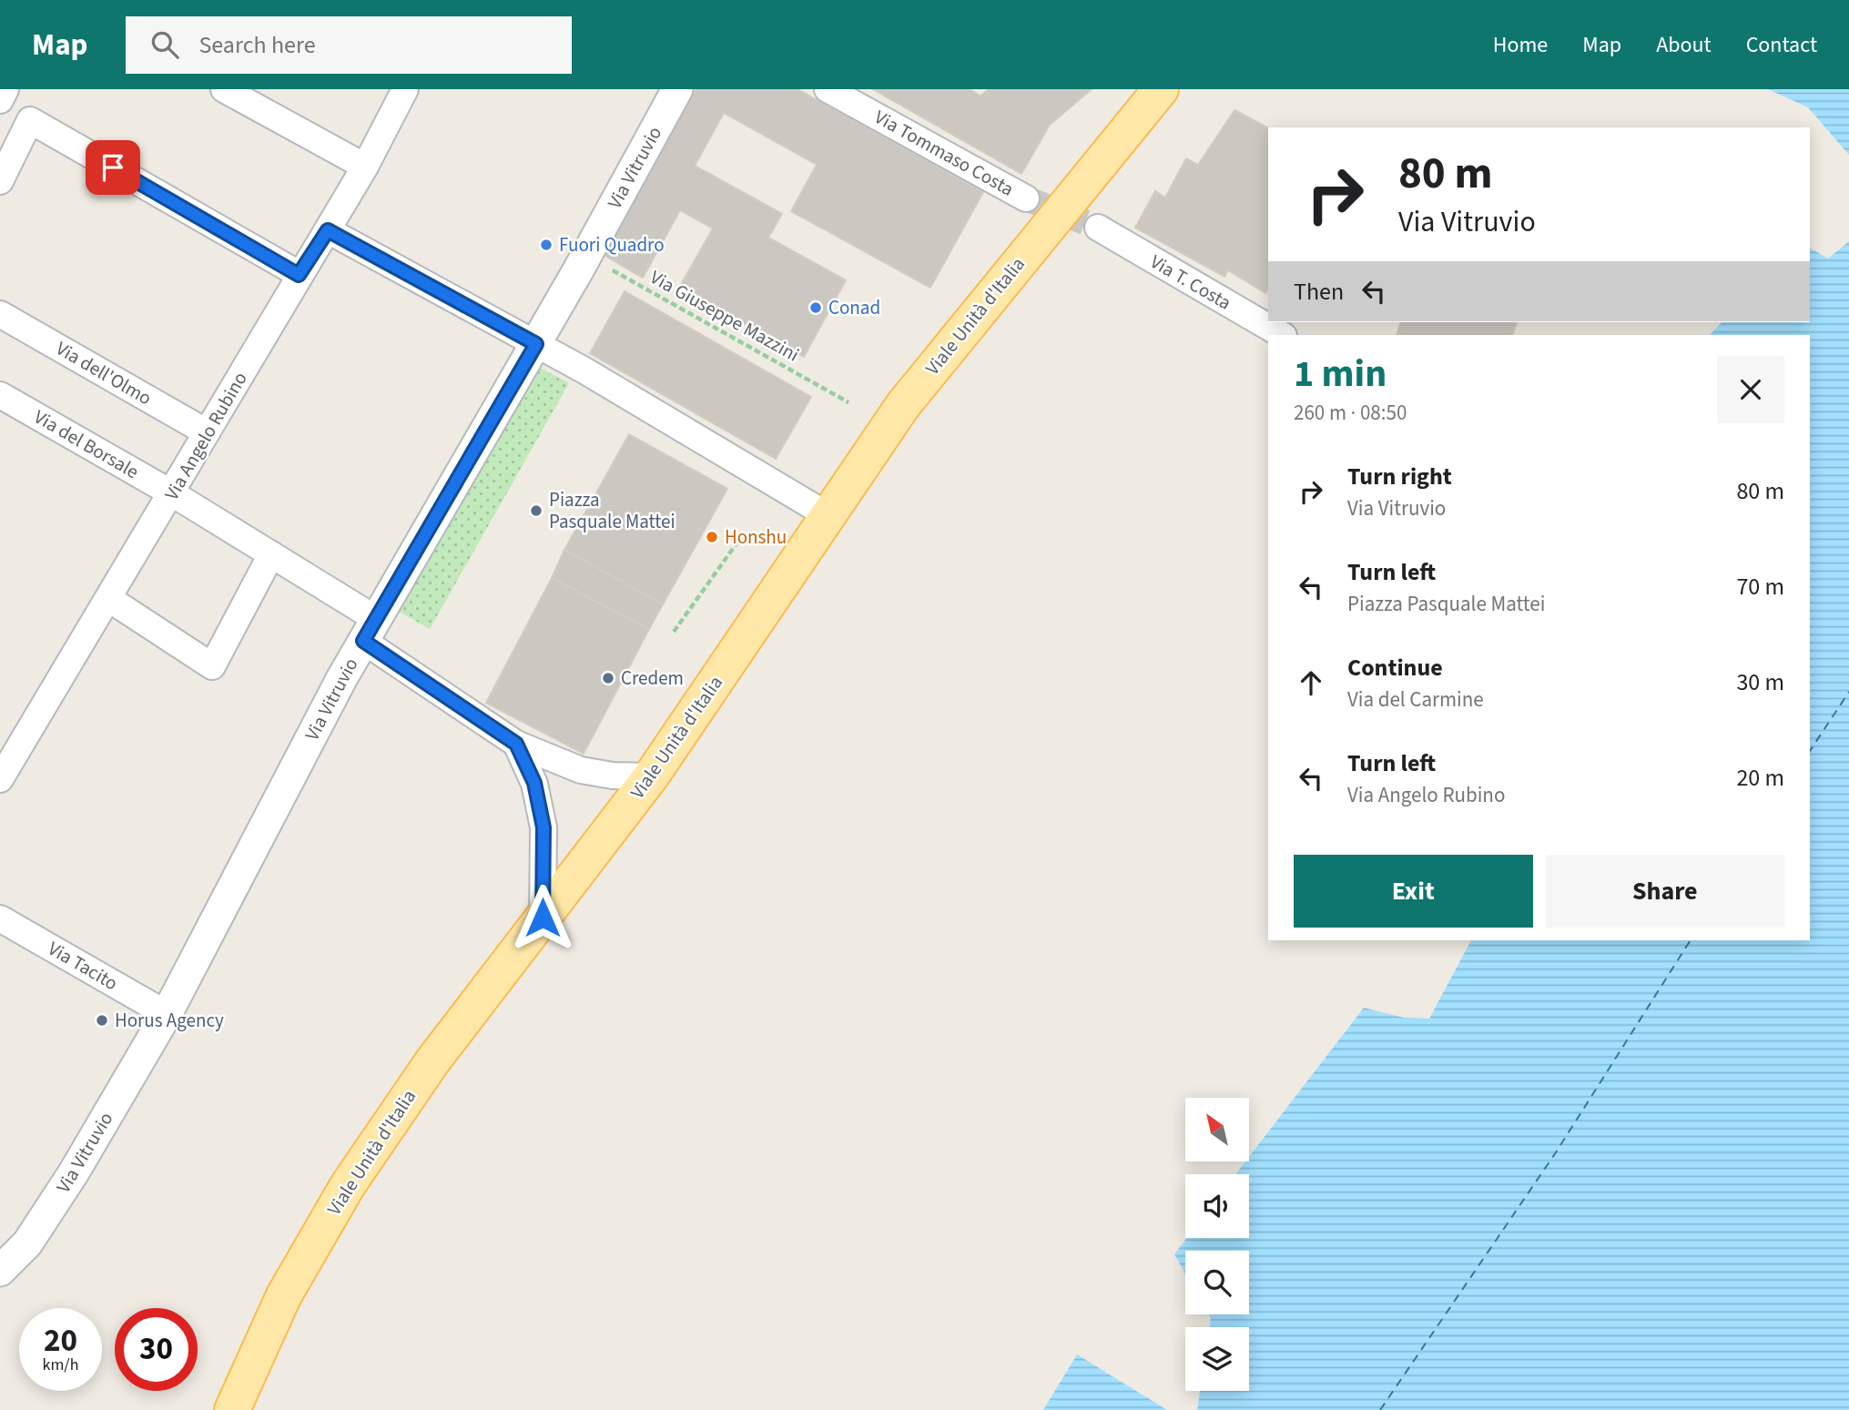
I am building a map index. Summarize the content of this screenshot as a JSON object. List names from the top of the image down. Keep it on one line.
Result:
{"streets":{"main road":["Viale Unità d'Italia"],"street":["Via Tommaso Costa","Via Vitruvio","Via T. Costa","Via dell'Olmo","Via Angelo Rubino","Via del Borsale","Via Tacito"],"path":["Via Giuseppe Mazzini"]},"crossings":[["Via Vitruvio","Via Giuseppe Mazzini"],["Via Vitruvio","Via Tacito"],["Via dell'Olmo","Via Angelo Rubino"],["Via Angelo Rubino","Via del Borsale"]],"places":["Fuori Quadro","Conad","Piazza Pasquale Mattei","Honshu","Credem","Horus Agency"],"north":"top left","page":{"header":"Map","search":"Search here","nav":["Home","Map","About","Contact"],"turn":["80 m","Via Vitruvio"],"then":"Then","heading":["1 min","260 m · 08:50"],"list":[{"name":"Turn right","note":"Via Vitruvio","value":"80 m"},{"name":"Turn left","note":"Piazza Pasquale Mattei","value":"70 m"},{"name":"Continue","note":"Via del Carmine","value":"30 m"},{"name":"Turn left","note":"Via Angelo Rubino","value":"20 m"}],"buttons":["Exit","Share"],"speed":"20 km/h","limit":"30"}}
